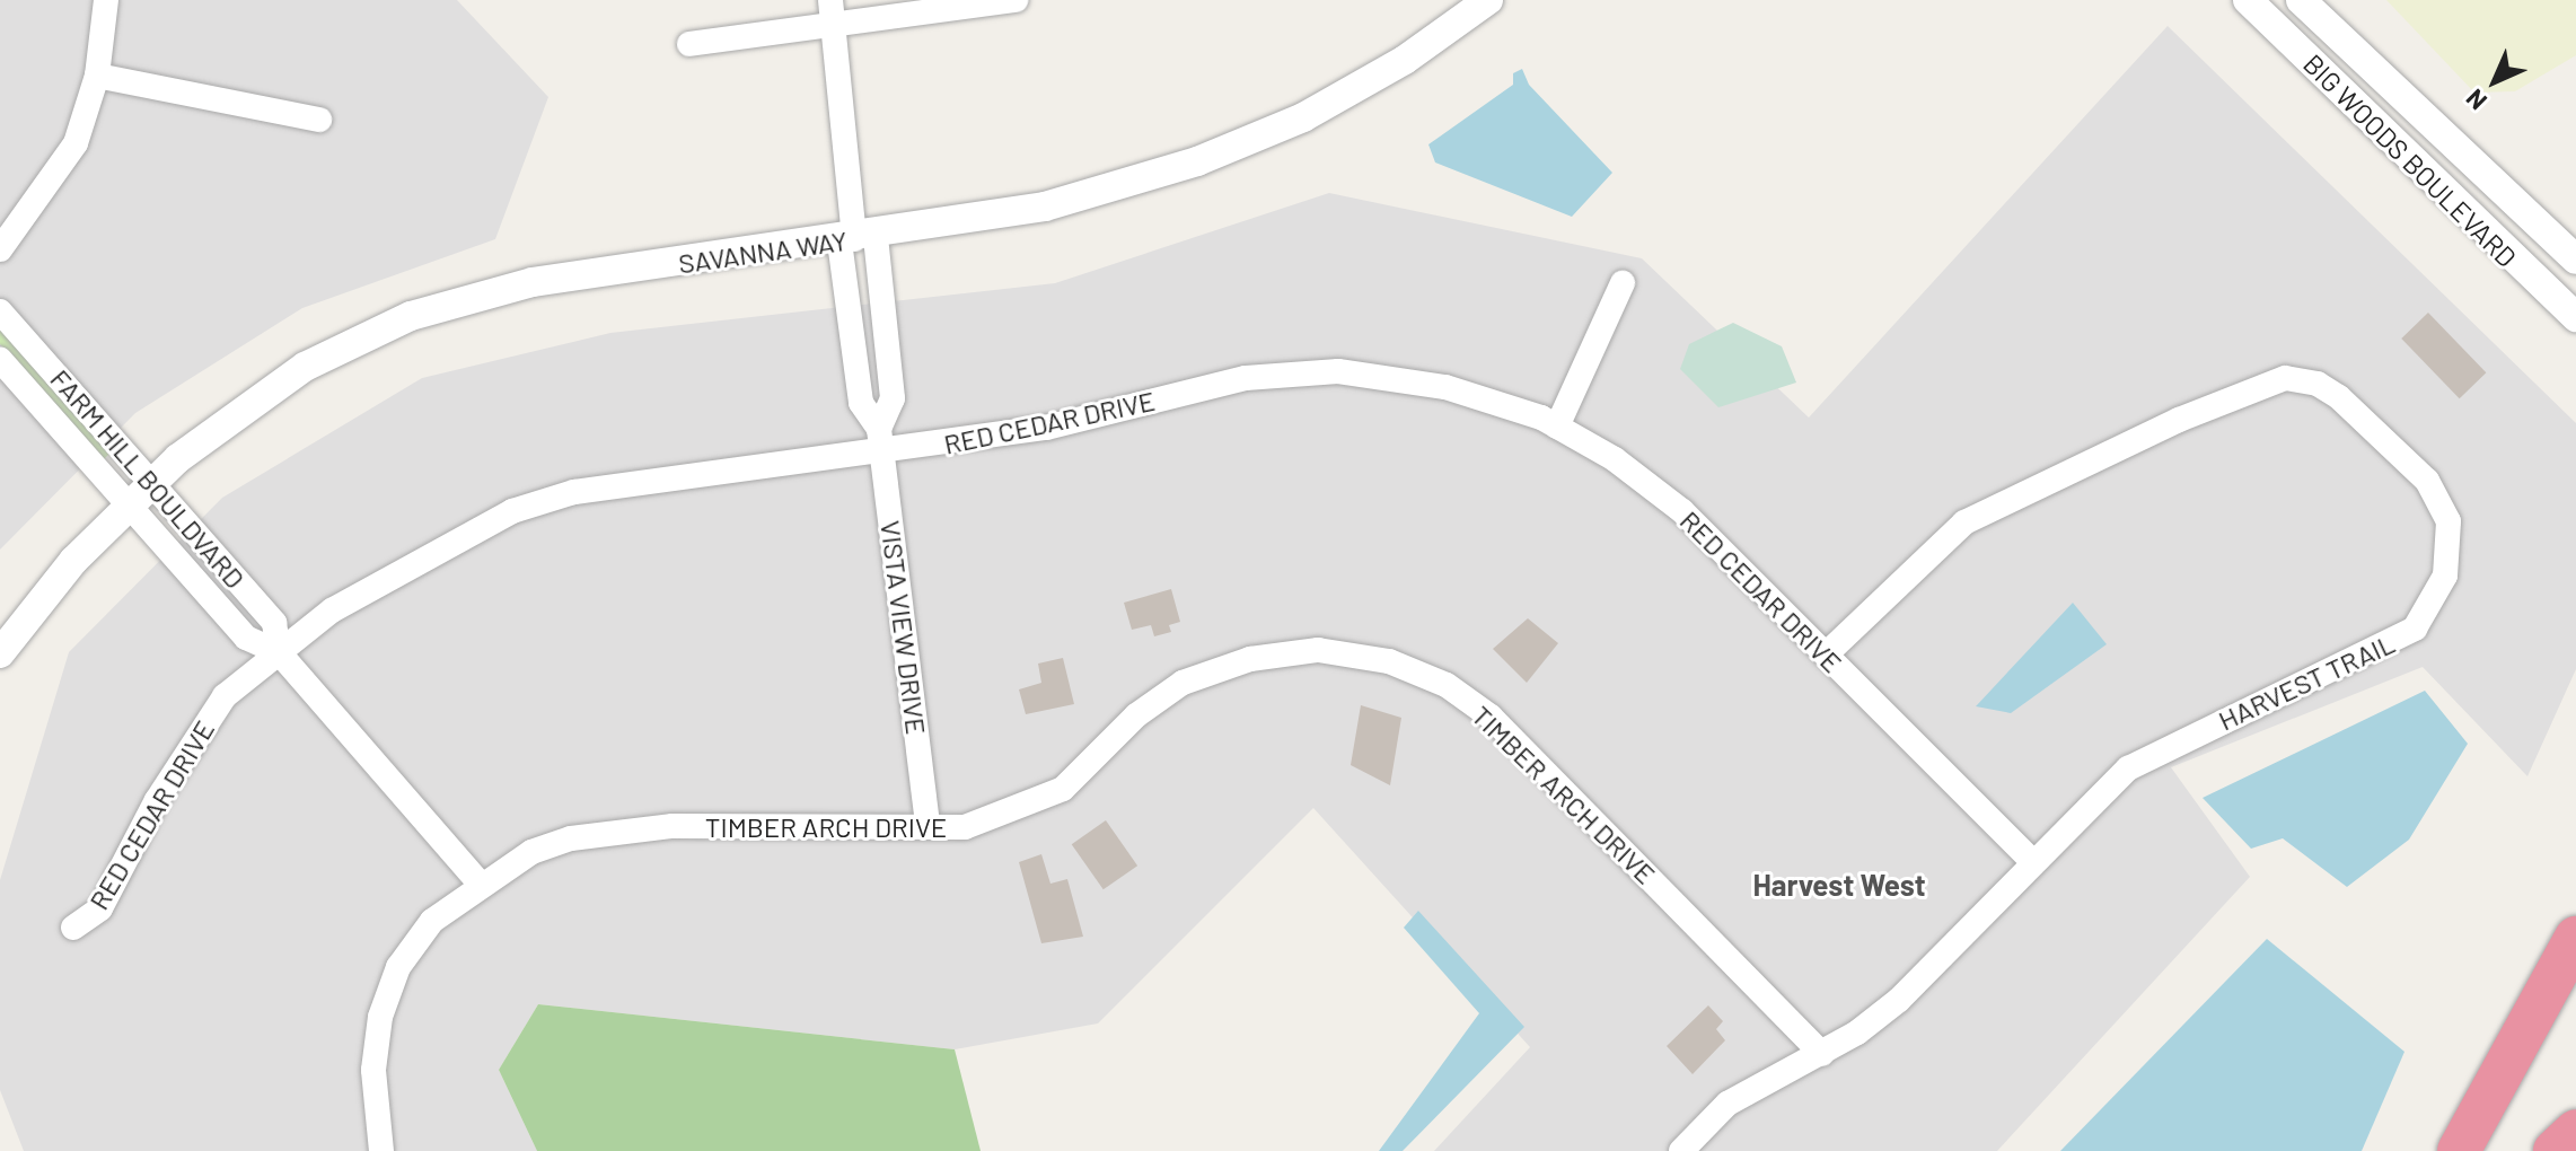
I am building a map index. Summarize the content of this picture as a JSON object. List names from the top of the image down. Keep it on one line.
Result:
{"streets":{"street":["BIG WOODS BOULEVARD","SAVANNA WAY","RED CEDAR DRIVE","FARM HILL BOULDVARD","VISTA VIEW DRIVE","HARVEST TRAIL","TIMBER ARCH DRIVE"]},"crossings":[["SAVANNA WAY","FARM HILL BOULDVARD"],["SAVANNA WAY","VISTA VIEW DRIVE"],["RED CEDAR DRIVE","FARM HILL BOULDVARD"],["RED CEDAR DRIVE","VISTA VIEW DRIVE"],["RED CEDAR DRIVE","HARVEST TRAIL"],["FARM HILL BOULDVARD","TIMBER ARCH DRIVE"],["VISTA VIEW DRIVE","TIMBER ARCH DRIVE"],["HARVEST TRAIL","TIMBER ARCH DRIVE"]],"districts":["Harvest West"],"north":"bottom left"}
